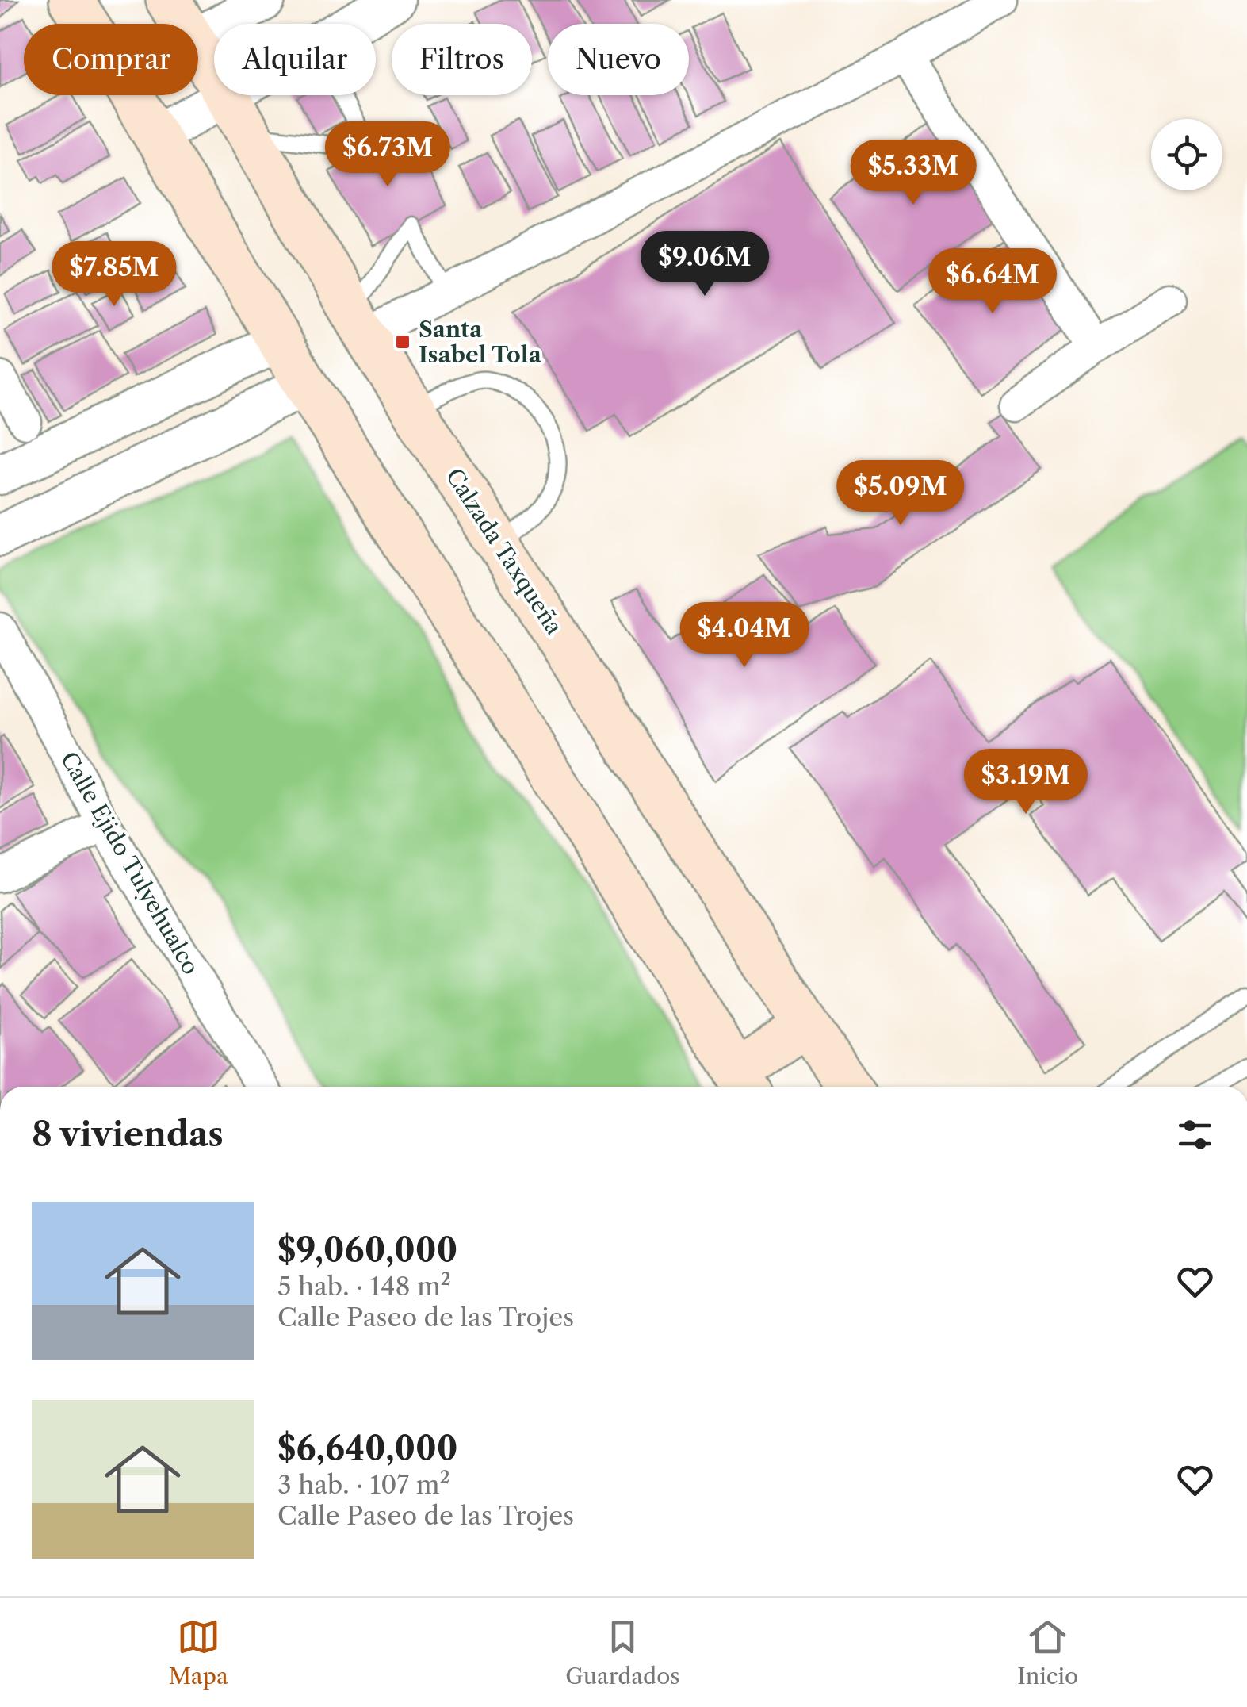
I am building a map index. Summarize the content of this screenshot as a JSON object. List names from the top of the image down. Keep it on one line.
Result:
{"streets":{"main road":["Calzada Taxqueña"],"street":["Calle Ejido Tulyehualco"]},"places":{"transit":["Santa Isabel Tola"]},"page":{"chip":["Comprar","Alquilar","Filtros","Nuevo"],"price":["$6.73M","$5.33M","$9.06M","$7.85M","$6.64M","$5.09M","$4.04M","$3.19M"],"heading":"8 viviendas","list":[{"name":"$9,060,000","note":"5 hab. · 148 m² · Calle Paseo de las Trojes"},{"name":"$6,640,000","note":"3 hab. · 107 m² · Calle Paseo de las Trojes"}],"tabs":["Mapa","Guardados","Inicio"]}}
